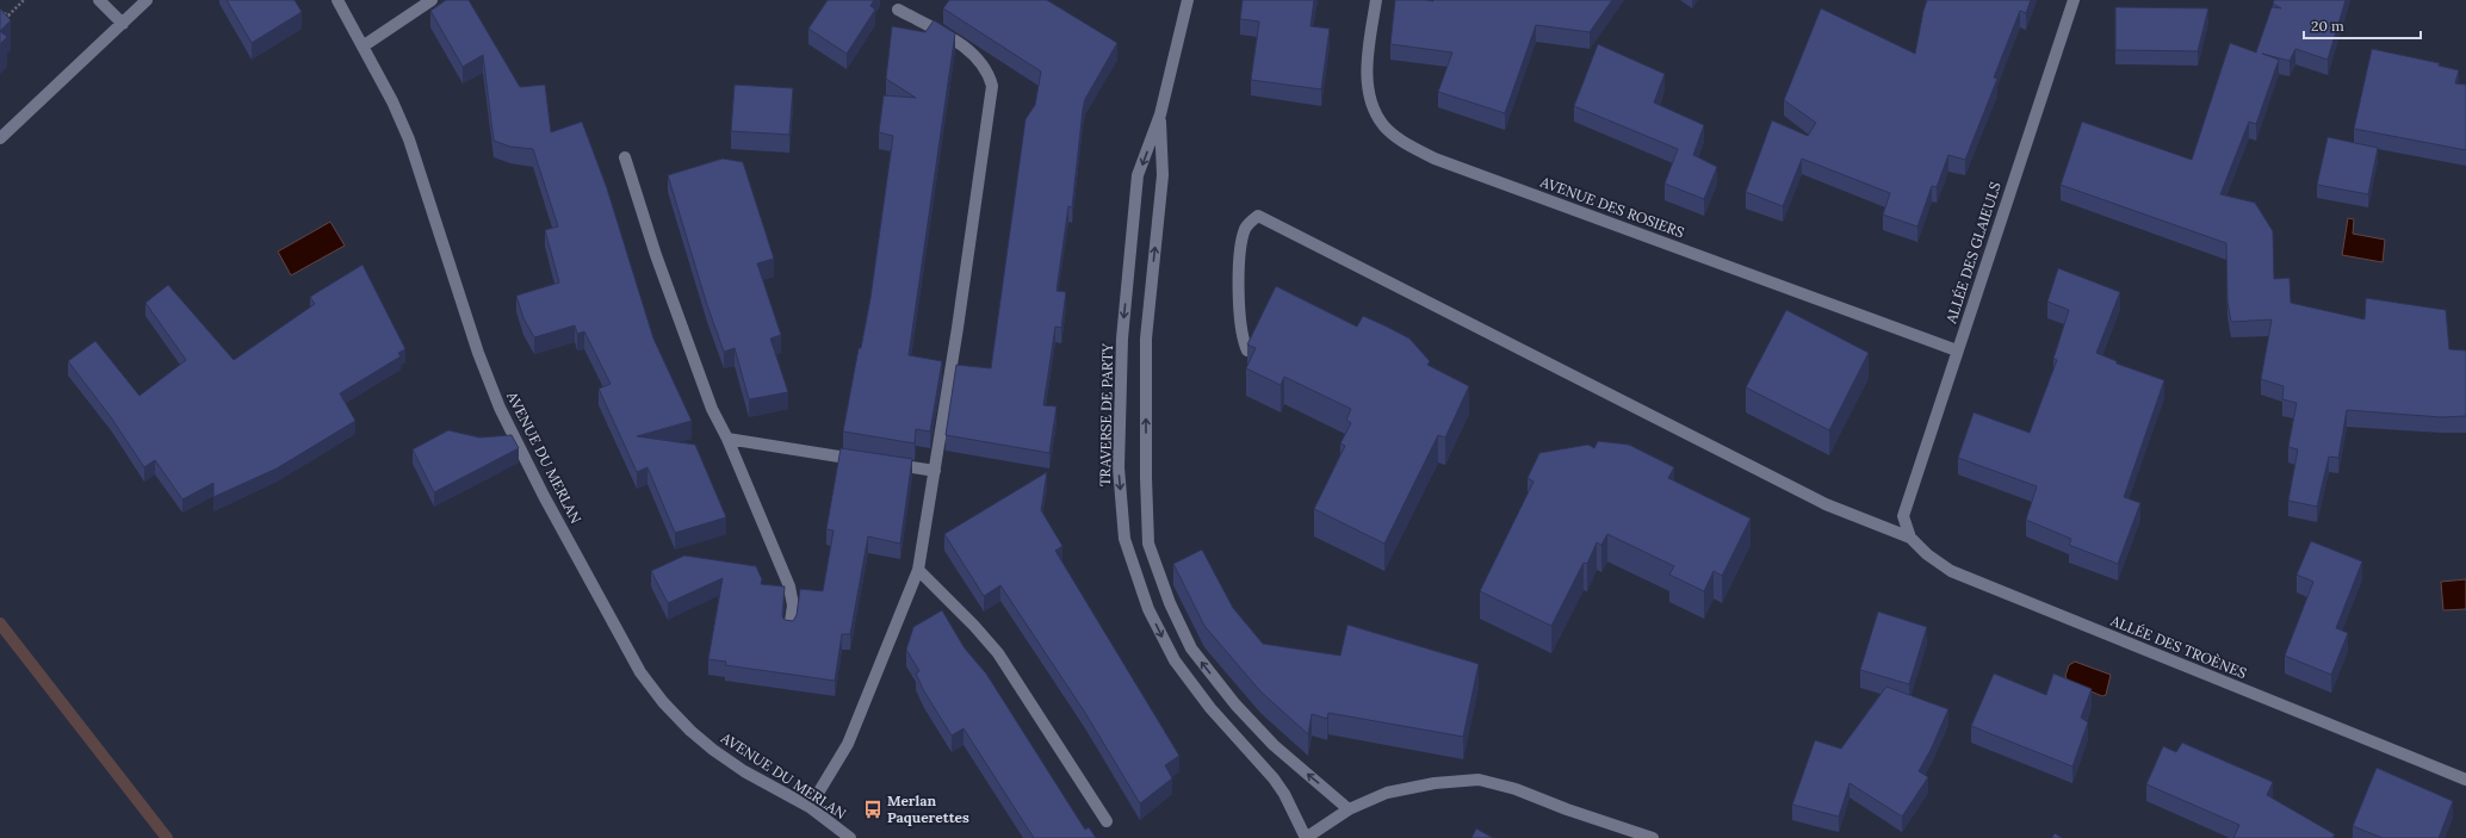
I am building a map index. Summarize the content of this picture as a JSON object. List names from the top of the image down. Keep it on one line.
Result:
{"streets":{"street":["AVENUE DES ROSIERS","ALLÉE DES GLAIEULS","TRAVERSE DE PARTY","AVENUE DU MERLAN","ALLÉE DES TROÈNES"]},"crossings":[["AVENUE DES ROSIERS","ALLÉE DES GLAIEULS"],["ALLÉE DES GLAIEULS","ALLÉE DES TROÈNES"]],"places":{"bus stop":["Merlan Paquerettes"]},"scale_bar":"20 m"}
